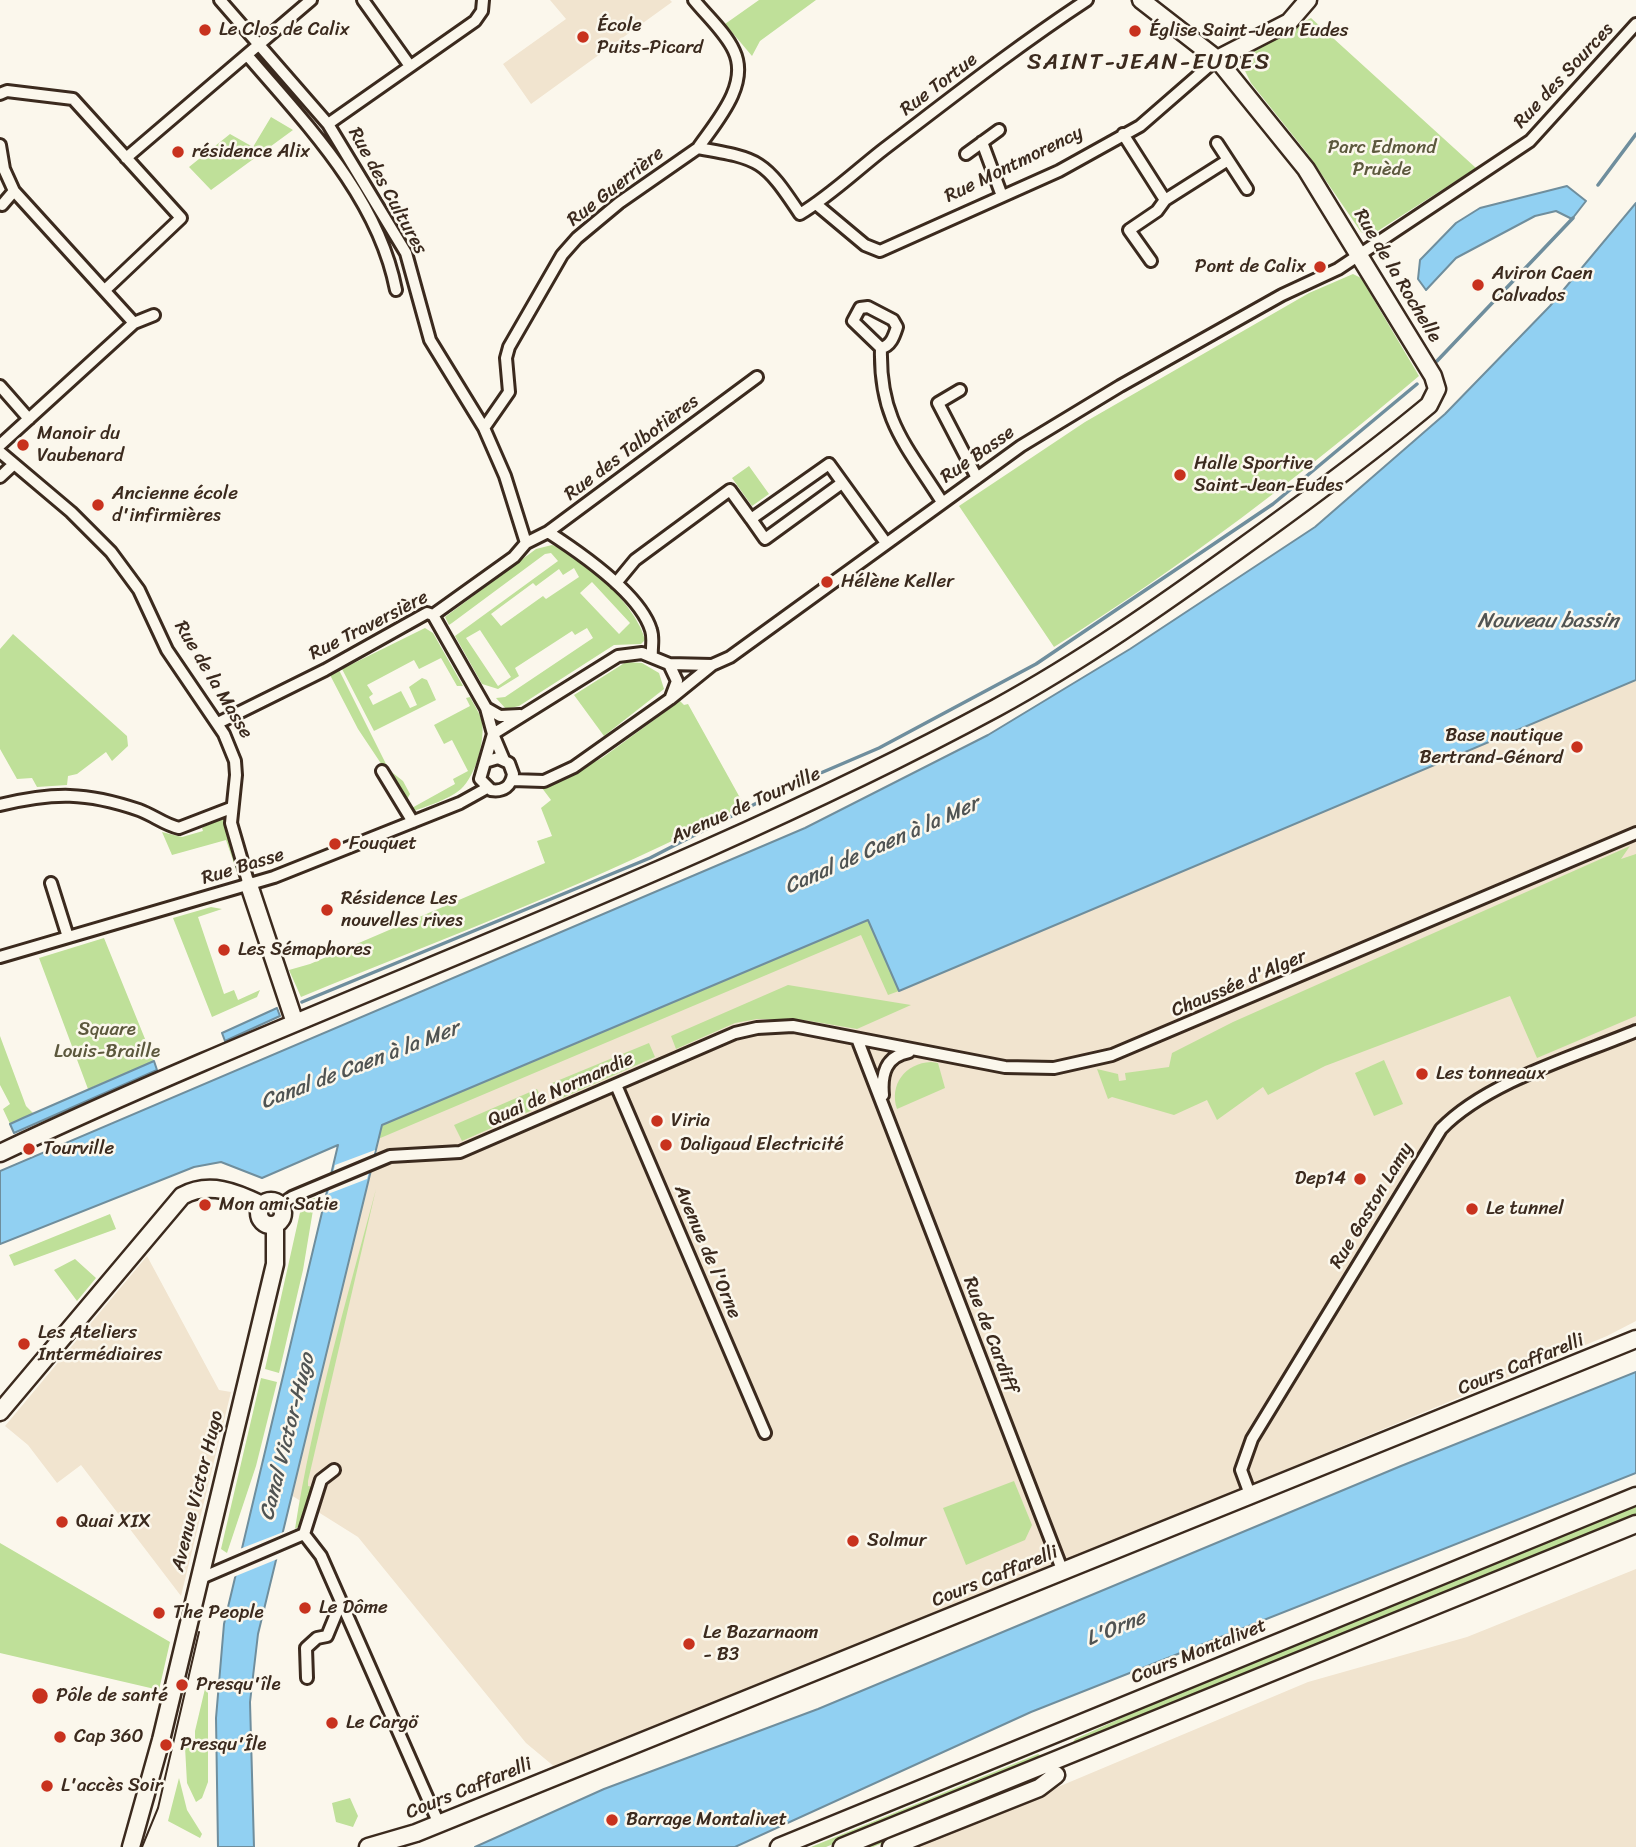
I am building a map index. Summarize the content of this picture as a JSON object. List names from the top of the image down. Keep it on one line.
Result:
{"streets":{"street":["Rue des Sources","Rue Tortue","Rue Montmorency","Rue Guerrière","Rue des Cultures","Rue de la Rochelle","Rue des Talbotières","Rue Basse","Rue Traversière","Rue de la Masse","Avenue de Tourville","Chaussée d'Alger","Quai de Normandie","Rue Gaston Lamy","Avenue de l'Orne","Rue de Cardiff","Cours Caffarelli","Avenue Victor Hugo","Cours Montalivet"]},"crossings":[["Rue des Sources","Rue Basse"],["Rue Tortue","Rue Montmorency"],["Rue Montmorency","Rue de la Rochelle"],["Rue Guerrière","Rue des Cultures"],["Rue des Cultures","Rue des Talbotières"],["Rue des Cultures","Rue Traversière"],["Rue de la Rochelle","Rue Basse"],["Rue de la Rochelle","Avenue de Tourville"],["Rue des Talbotières","Rue Traversière"],["Rue Basse","Rue de la Masse"],["Rue Traversière","Rue de la Masse"],["Rue de la Masse","Avenue de Tourville"],["Chaussée d'Alger","Quai de Normandie"],["Chaussée d'Alger","Rue de Cardiff"],["Quai de Normandie","Avenue de l'Orne"],["Quai de Normandie","Rue de Cardiff"],["Quai de Normandie","Avenue Victor Hugo"],["Rue Gaston Lamy","Cours Caffarelli"],["Rue de Cardiff","Cours Caffarelli"]],"districts":["SAINT-JEAN-EUDES"],"water":["Nouveau bassin","Canal de Caen à la Mer","Canal Victor-Hugo","L'Orne"],"parks":["Parc Edmond Pruède","Square Louis-Braille"],"places":["Le Clos de Calix","Église Saint-Jean Eudes","École Puits-Picard","résidence Alix","Pont de Calix","Aviron Caen Calvados","Manoir du Vaubenard","Halle Sportive Saint-Jean-Eudes","Ancienne école d'infirmières","Hélène Keller","Base nautique Bertrand-Génard","Fouquet","Résidence Les nouvelles rives","Les Sémaphores","Les tonneaux","Viria","Daligaud Electricité","Tourville","Dep14","Mon ami Satie","Le tunnel","Les Ateliers Intermédiaires","Quai XIX","Solmur","Le Dôme","The People","Le Bazarnaom - B3","Presqu'île","Pôle de santé","Le Cargö","Cap 360","Presqu'Île","L'accès Soir","Barrage Montalivet"]}
